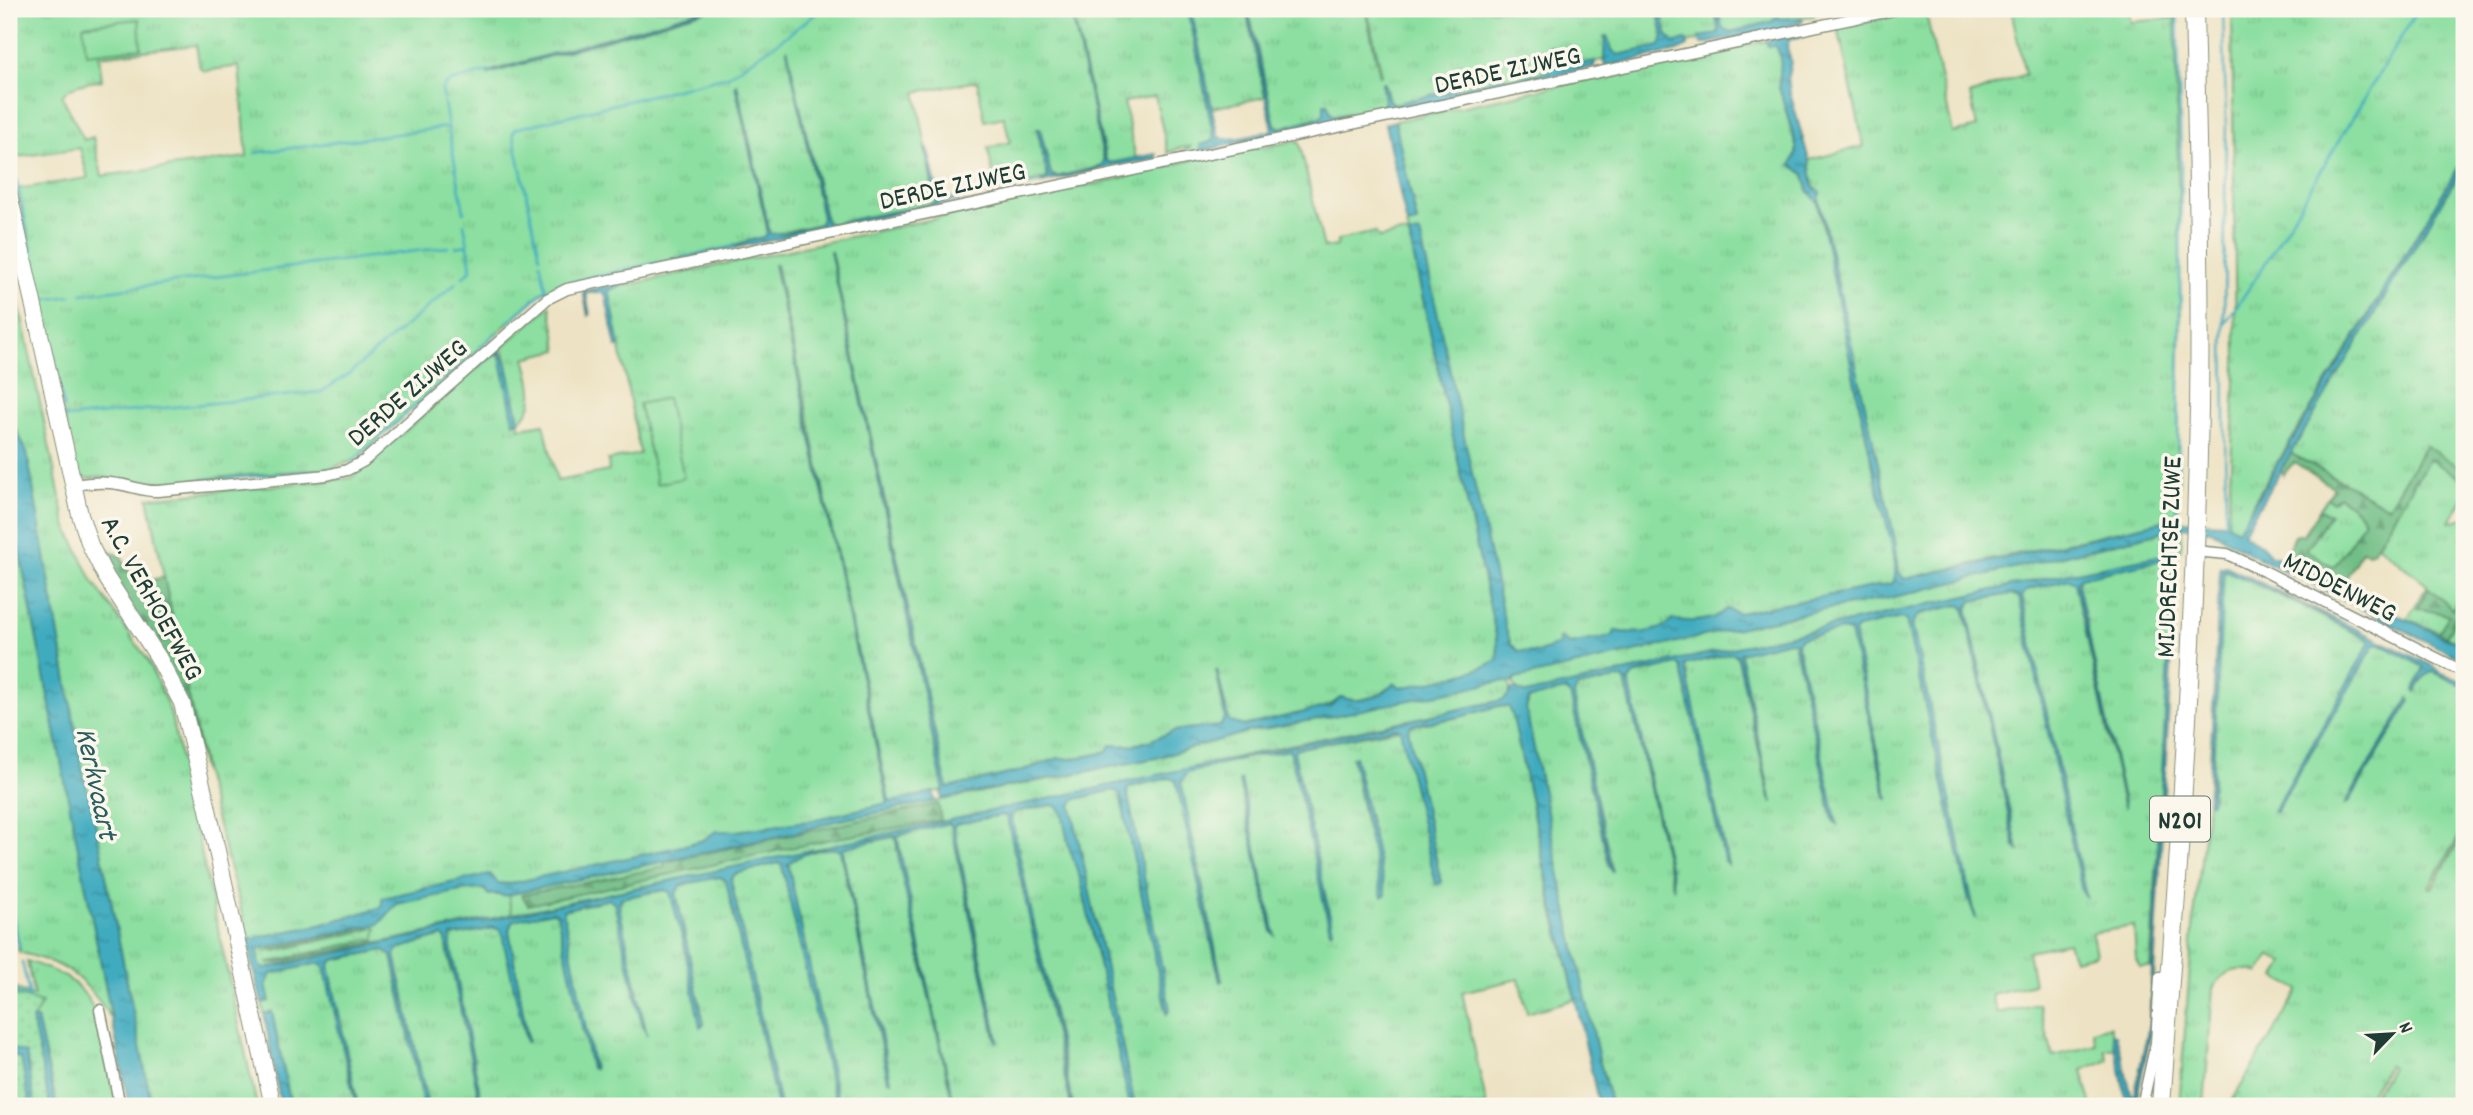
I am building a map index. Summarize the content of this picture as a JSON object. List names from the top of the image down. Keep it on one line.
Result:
{"streets":{"main road":["MIJDRECHTSE ZUWE","N201"],"street":["DERDE ZIJWEG","MIDDENWEG","A.C. VERHOEFWEG"]},"crossings":[["DERDE ZIJWEG","A.C. VERHOEFWEG"],["MIJDRECHTSE ZUWE","MIDDENWEG"]],"water":["Kerkvaart"],"north":"top right"}
